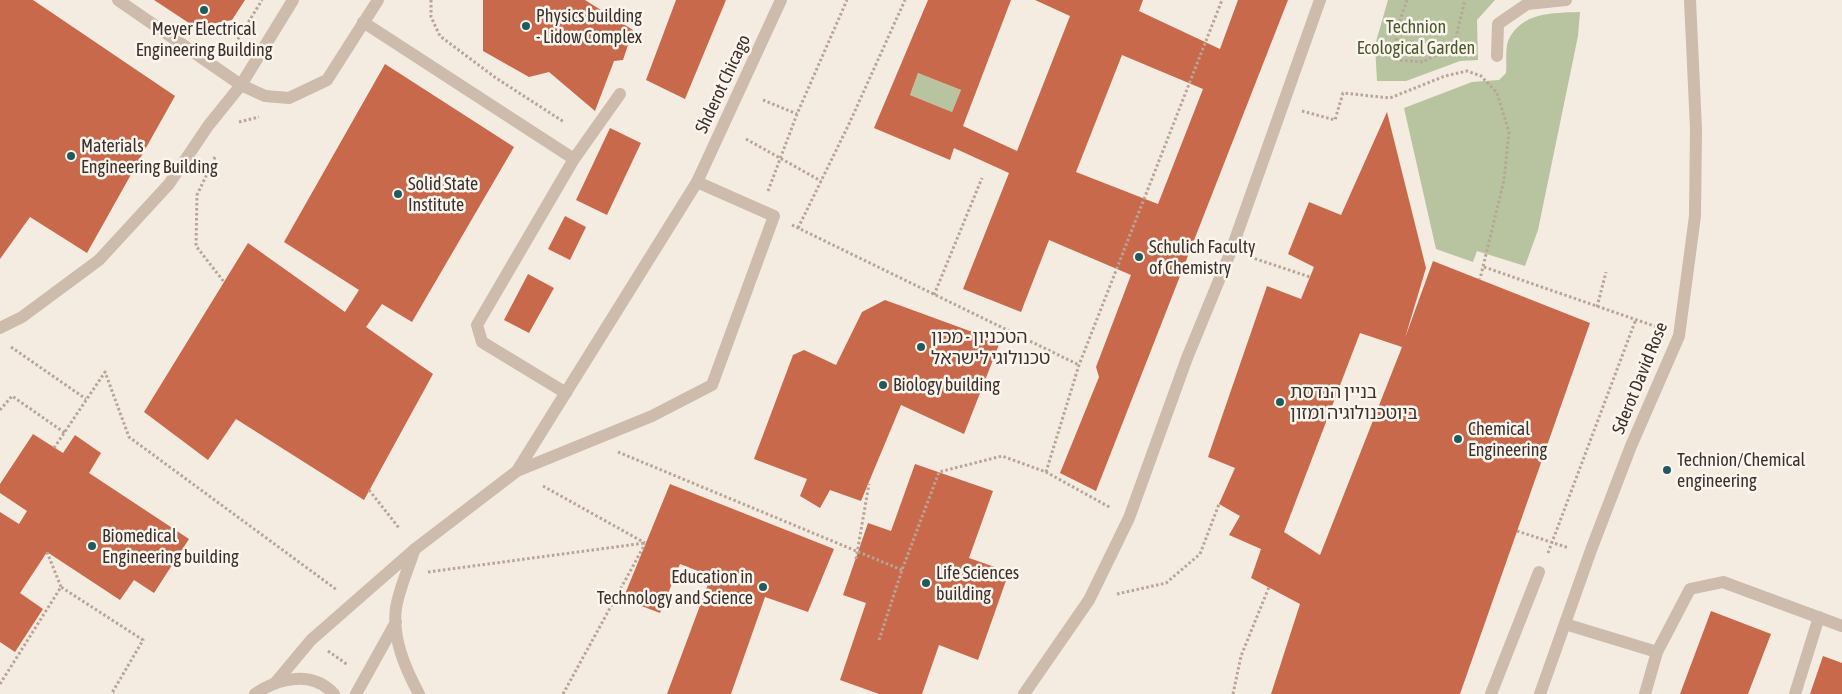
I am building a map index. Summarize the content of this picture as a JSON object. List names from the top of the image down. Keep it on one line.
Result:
{"streets":{"street":["Shderot Chicago","Sderot David Rose"]},"parks":["Technion Ecological Garden"],"places":["Meyer Electrical Engineering Building","Physics building - Lidow Complex","Materials Engineering Building","Solid State Institute","Schulich Faculty of Chemistry","הטכניון - מכון טכנולוגי לישראל","Biology building","בניין הנדסת ביוטכנולוגיה ומזון","Chemical Engineering","Technion/Chemical engineering","Biomedical Engineering building","Life Sciences building","Education in Technology and Science"]}
